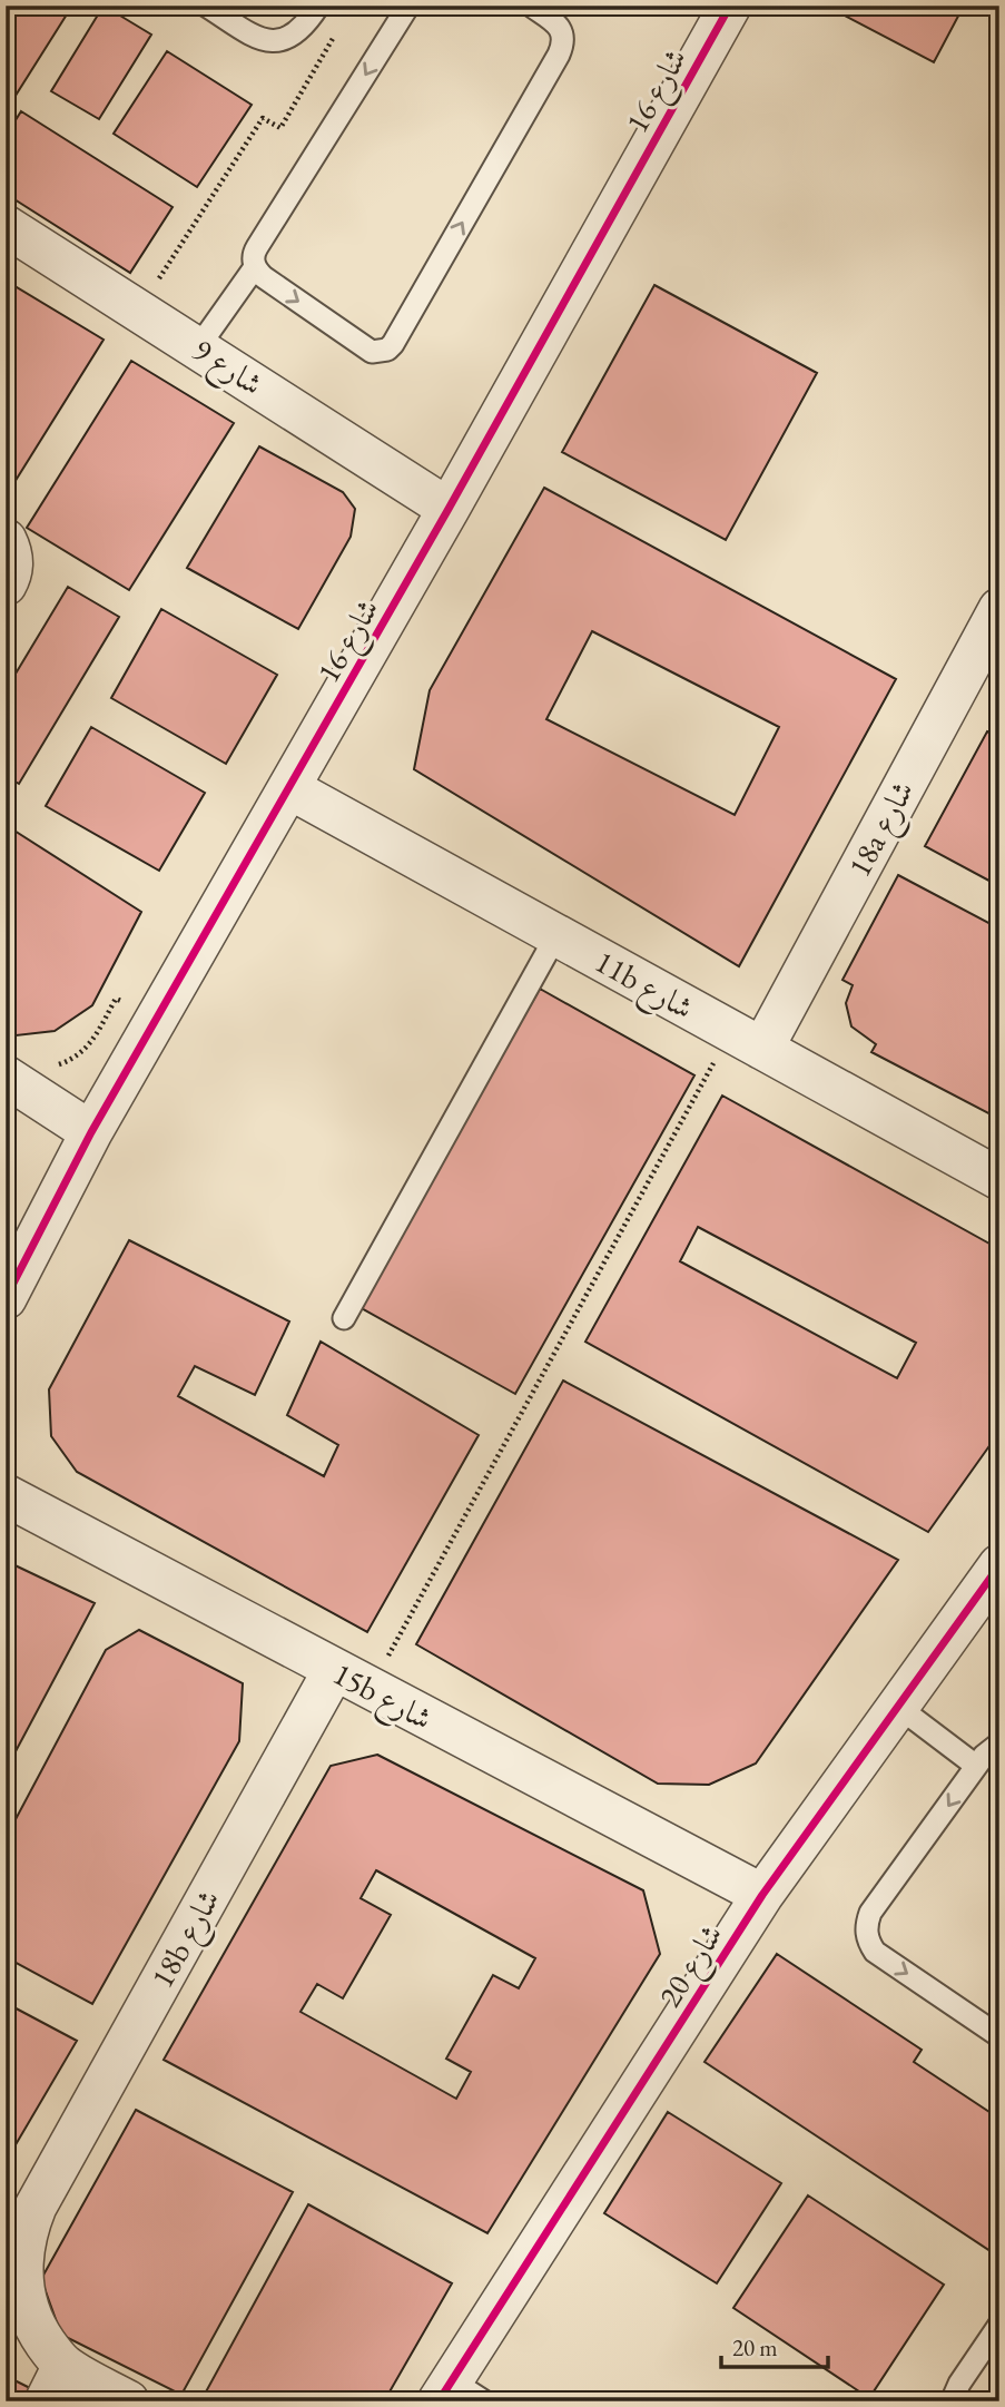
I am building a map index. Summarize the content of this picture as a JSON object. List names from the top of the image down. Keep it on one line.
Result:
{"streets":{"street":["شارع 16","شارع 9","18a شارع","11b شارع","15b شارع","18b شارع","شارع 20"]},"crossings":[["شارع 16","شارع 9"],["شارع 16","11b شارع"],["18a شارع","11b شارع"],["15b شارع","18b شارع"],["15b شارع","شارع 20"]],"scale_bar":"20 m"}
